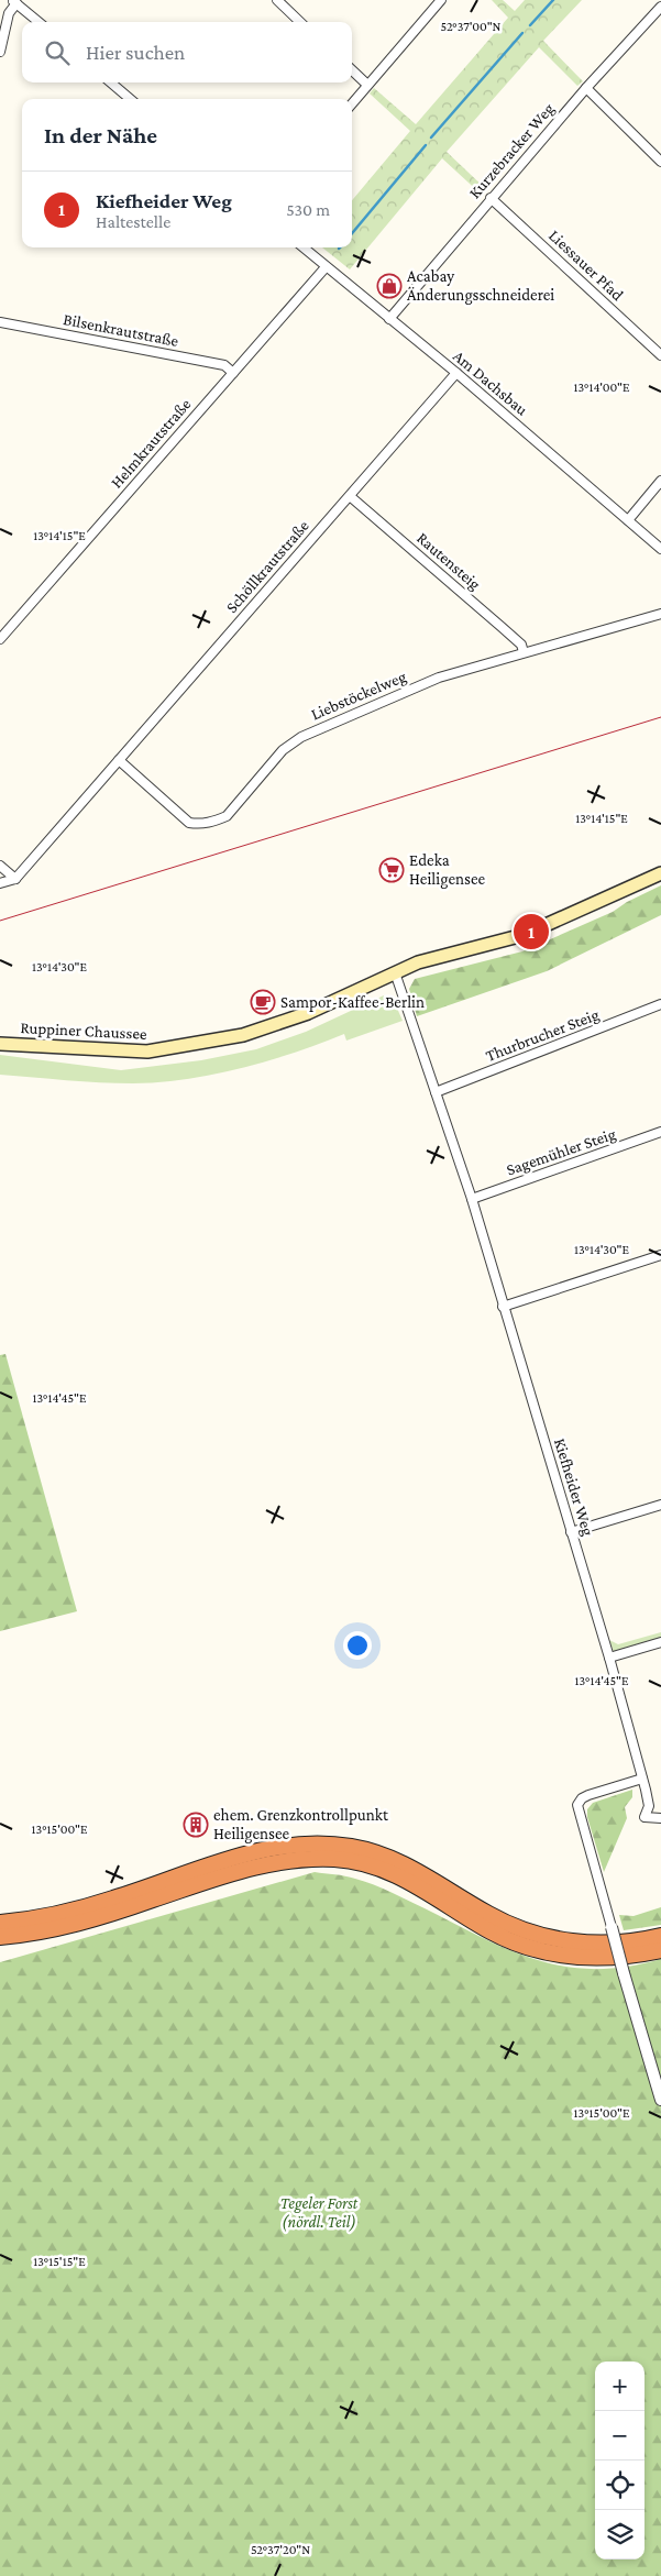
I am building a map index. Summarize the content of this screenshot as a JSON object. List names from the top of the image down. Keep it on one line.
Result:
{"streets":{"main road":["Ruppiner Chaussee"],"street":["Kurzebracker Weg","Liessauer Pfad","Bilsenkrautstraße","Am Dachsbau","Helmkrautstraße","Rautensteig","Schöllkrautstraße","Liebstöckelweg","Thurbrucher Steig","Sagemühler Steig","Kiefheider Weg"]},"crossings":[["Kurzebracker Weg","Liessauer Pfad"],["Kurzebracker Weg","Am Dachsbau"],["Bilsenkrautstraße","Helmkrautstraße"],["Am Dachsbau","Helmkrautstraße"],["Am Dachsbau","Schöllkrautstraße"],["Rautensteig","Schöllkrautstraße"],["Rautensteig","Liebstöckelweg"],["Schöllkrautstraße","Liebstöckelweg"],["Ruppiner Chaussee","Kiefheider Weg"],["Thurbrucher Steig","Kiefheider Weg"],["Sagemühler Steig","Kiefheider Weg"]],"parks":["Tegeler Forst (nördl. Teil)"],"places":{"shop":["Acabay Änderungsschneiderei"],"supermarket":["Edeka Heiligensee"],"cafe":["Sampor-Kaffee-Berlin"],"building":["ehem. Grenzkontrollpunkt Heiligensee"]},"page":{"search":"Hier suchen","heading":"In der Nähe","list":[{"mark":"1","name":"Kiefheider Weg","note":"Haltestelle","value":"530 m"}],"pins":"1","map_buttons":["+","−"]},"coordinates":["52°37'00\"N","13°14'00\"E","13°14'15\"E","13°14'30\"E","13°14'45\"E","13°15'00\"E","13°15'15\"E","52°37'20\"N"]}
